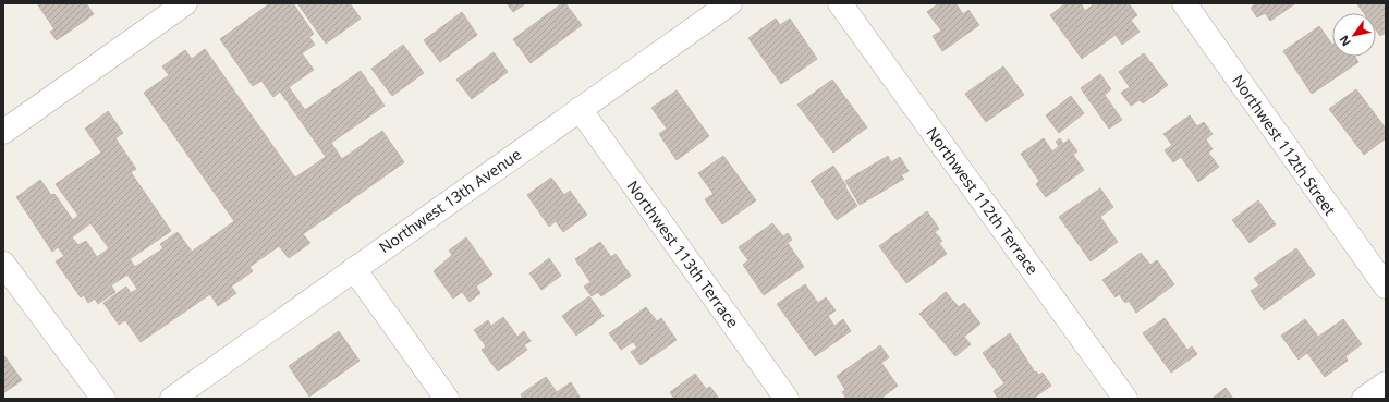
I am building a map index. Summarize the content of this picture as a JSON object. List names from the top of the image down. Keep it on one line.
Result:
{"streets":{"street":["Northwest 112th Street","Northwest 13th Avenue","Northwest 112th Terrace","Northwest 113th Terrace"]},"crossings":[["Northwest 13th Avenue","Northwest 113th Terrace"]],"north":"bottom left"}
